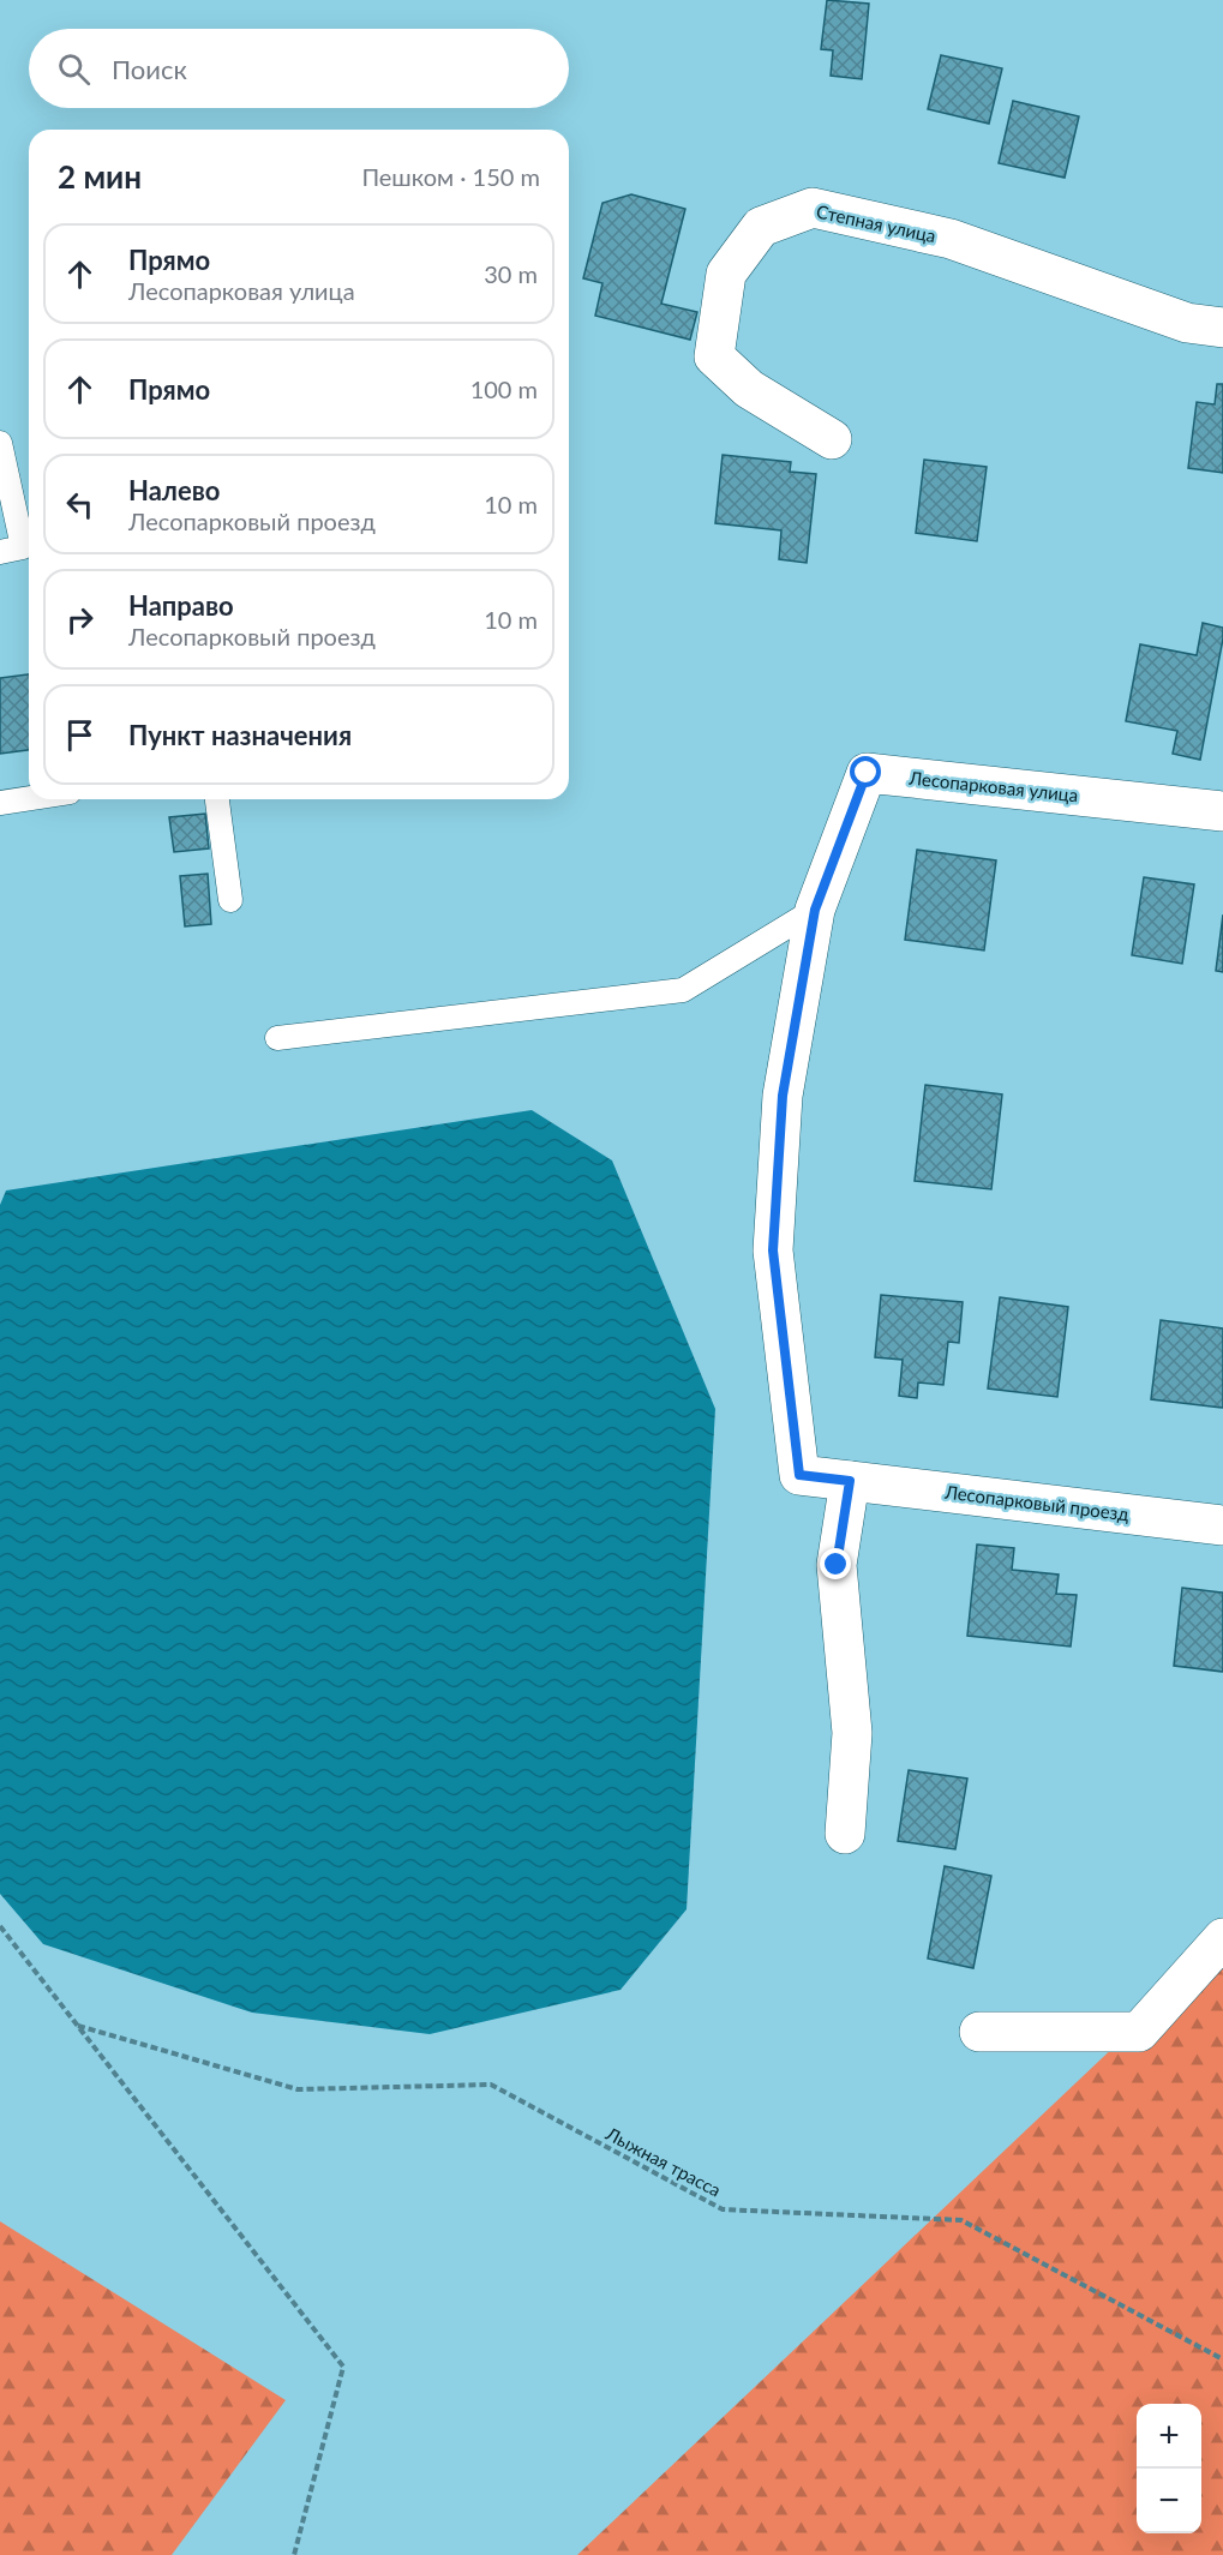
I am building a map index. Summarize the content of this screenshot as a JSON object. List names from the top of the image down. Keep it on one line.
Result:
{"streets":{"street":["Степная улица","Лесопарковая улица","Лесопарковый проезд"],"path":["Лыжная трасса"]},"crossings":[["Лесопарковая улица","Лесопарковый проезд"]],"page":{"search":"Поиск","heading":["2 мин","Пешком · 150 m"],"list":[["Прямо","Лесопарковая улица","30 m"],["Прямо","100 m"],["Налево","Лесопарковый проезд","10 m"],["Направо","Лесопарковый проезд","10 m"],"Пункт назначения"],"map_buttons":["+","−"]}}
